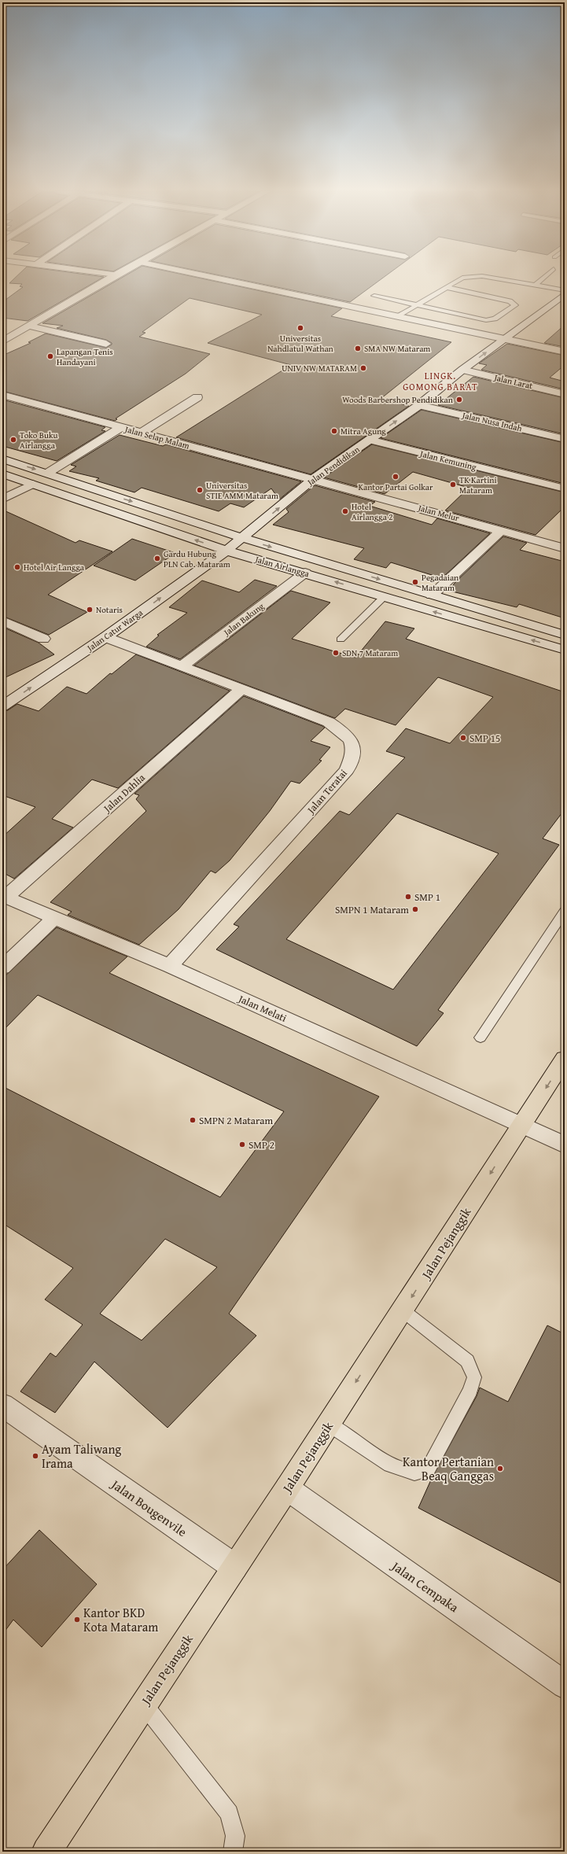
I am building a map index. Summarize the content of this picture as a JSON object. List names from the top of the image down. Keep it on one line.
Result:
{"streets":{"main road":["Jalan Pejanggik"],"street":["Jalan Larat","Jalan Nusa Indah","Jalan Selap Malam","Jalan Kemuning","Jalan Pendidikan","Jalan Melur","Jalan Airlangga","Jalan Bakung","Jalan Catur Warga","Jalan Teratai","Jalan Dahlia","Jalan Melati","Jalan Bougenvile","Jalan Cempaka"]},"crossings":[["Jalan Larat","Jalan Pendidikan"],["Jalan Nusa Indah","Jalan Pendidikan"],["Jalan Selap Malam","Jalan Pendidikan"],["Jalan Selap Malam","Jalan Melur"],["Jalan Kemuning","Jalan Pendidikan"],["Jalan Pendidikan","Jalan Melur"],["Jalan Pendidikan","Jalan Airlangga"],["Jalan Pendidikan","Jalan Catur Warga"],["Jalan Airlangga","Jalan Bakung"],["Jalan Airlangga","Jalan Catur Warga"],["Jalan Bakung","Jalan Teratai"],["Jalan Catur Warga","Jalan Teratai"],["Jalan Teratai","Jalan Dahlia"],["Jalan Teratai","Jalan Melati"],["Jalan Dahlia","Jalan Melati"],["Jalan Melati","Jalan Pejanggik"],["Jalan Pejanggik","Jalan Bougenvile"],["Jalan Pejanggik","Jalan Cempaka"]],"one_way":["Jalan Catur Warga","Jalan Pejanggik"],"districts":["LINGK. GOMONG BARAT"],"places":["Universitas Nahdlatul Wathan","SMA NW Mataram","Lapangan Tenis Handayani","UNIV NW MATARAM","Woods Barbershop Pendidikan","Mitra Agung","Toko Buku Airlangga","Kantor Partai Golkar","TK Kartini Mataram","Universitas STIE AMM Mataram","Hotel Airlangga 2","Gardu Hubung PLN Cab. Mataram","Hotel Air Langga","Pegadaian Mataram","Notaris","SDN 7 Mataram","SMP 15","SMP 1","SMPN 1 Mataram","SMPN 2 Mataram","SMP 2","Ayam Taliwang Irama","Kantor Pertanian Beaq Ganggas","Kantor BKD Kota Mataram"]}
